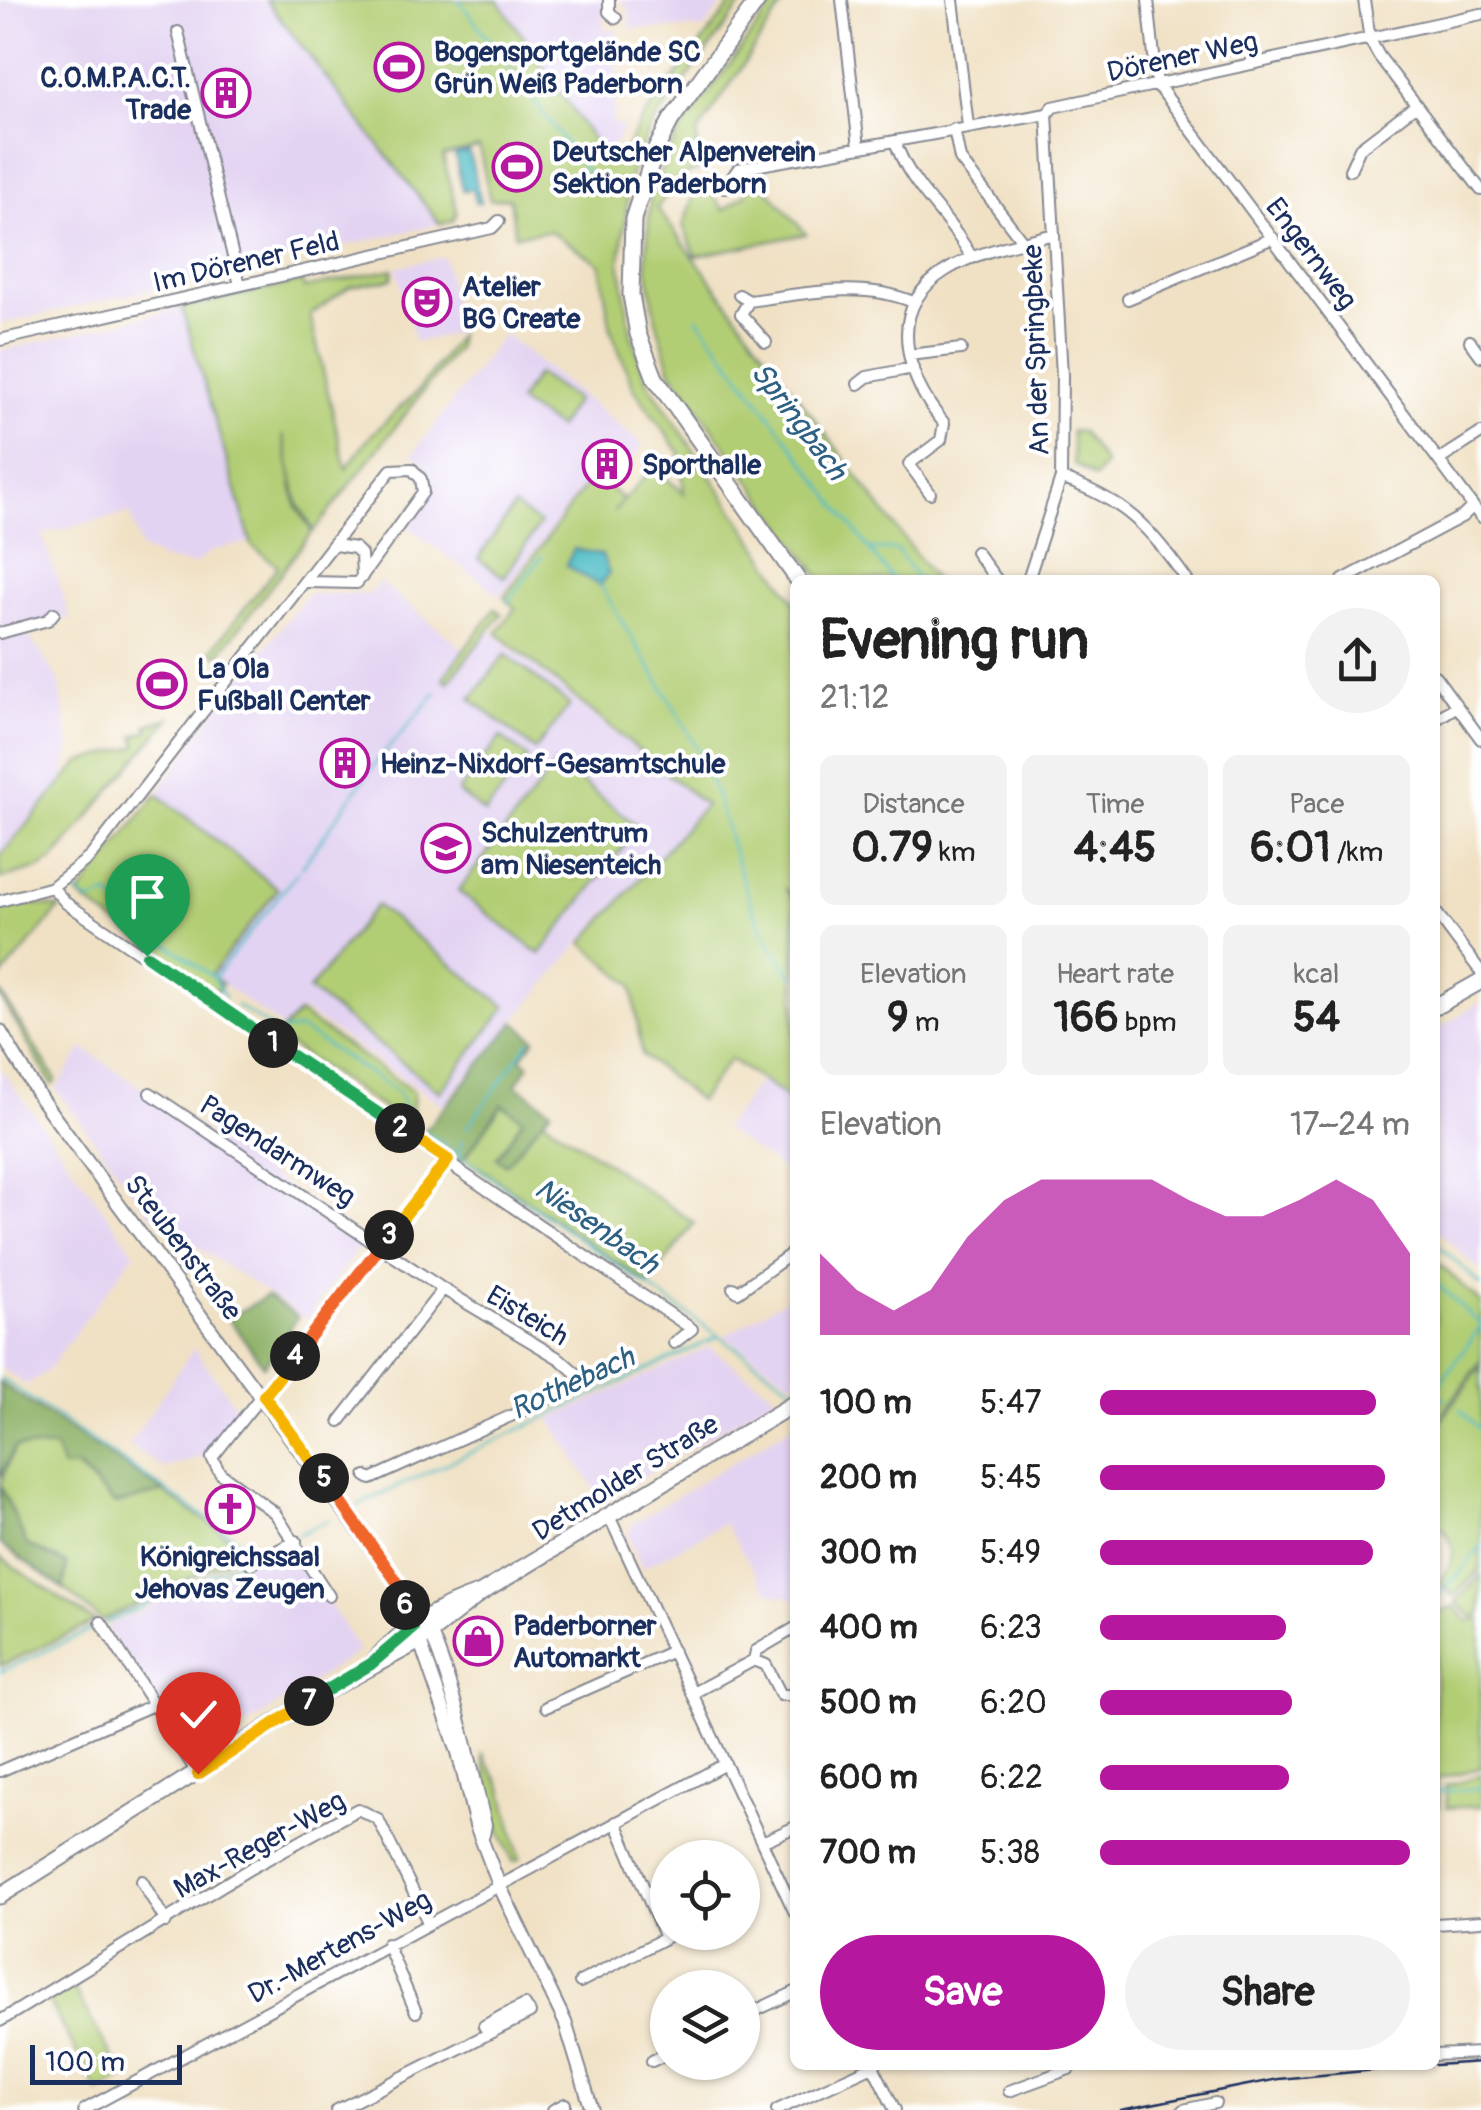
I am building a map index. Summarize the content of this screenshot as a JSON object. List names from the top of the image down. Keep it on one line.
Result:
{"streets":{"main road":["Detmolder Straße"],"street":["Dörener Weg","Engernweg","Im Dörener Feld","An der Springbeke","Pagendarmweg","Steubenstraße","Eisteich","Max-Reger-Weg","Dr.-Mertens-Weg"]},"crossings":[["Dörener Weg","Engernweg"],["Dörener Weg","An der Springbeke"],["Pagendarmweg","Eisteich"],["Steubenstraße","Detmolder Straße"],["Max-Reger-Weg","Dr.-Mertens-Weg"]],"water":["Springbach","Niesenbach","Rothebach"],"places":{"sports":["Bogensportgelände SC Grün Weiß Paderborn","Deutscher Alpenverein Sektion Paderborn","La Ola Fußball Center"],"building":["C.O.M.P.A.C.T. Trade","Sporthalle","Heinz-Nixdorf-Gesamtschule"],"theatre":["Atelier BG Create"],"school or university":["Schulzentrum am Niesenteich"],"church":["Königreichssaal Jehovas Zeugen"],"shop":["Paderborner Automarkt"]},"scale_bar":"100 m","page":{"heading":["Evening run","21:12"],"stats":[["Distance","0.79 km"],["Time","4:45"],["Pace","6:01 /km"],["Elevation","9 m"],["Heart rate","166 bpm"],["kcal","54"]],"pins":["1","2","3","4","5","6","7"],"chart":["Elevation","17–24 m"],"list":[{"name":"100 m","note":"5:47"},{"name":"200 m","note":"5:45"},{"name":"300 m","note":"5:49"},{"name":"400 m","note":"6:23"},{"name":"500 m","note":"6:20"},{"name":"600 m","note":"6:22"},{"name":"700 m","note":"5:38"}],"buttons":["Save","Share"],"scale":"100 m"}}
